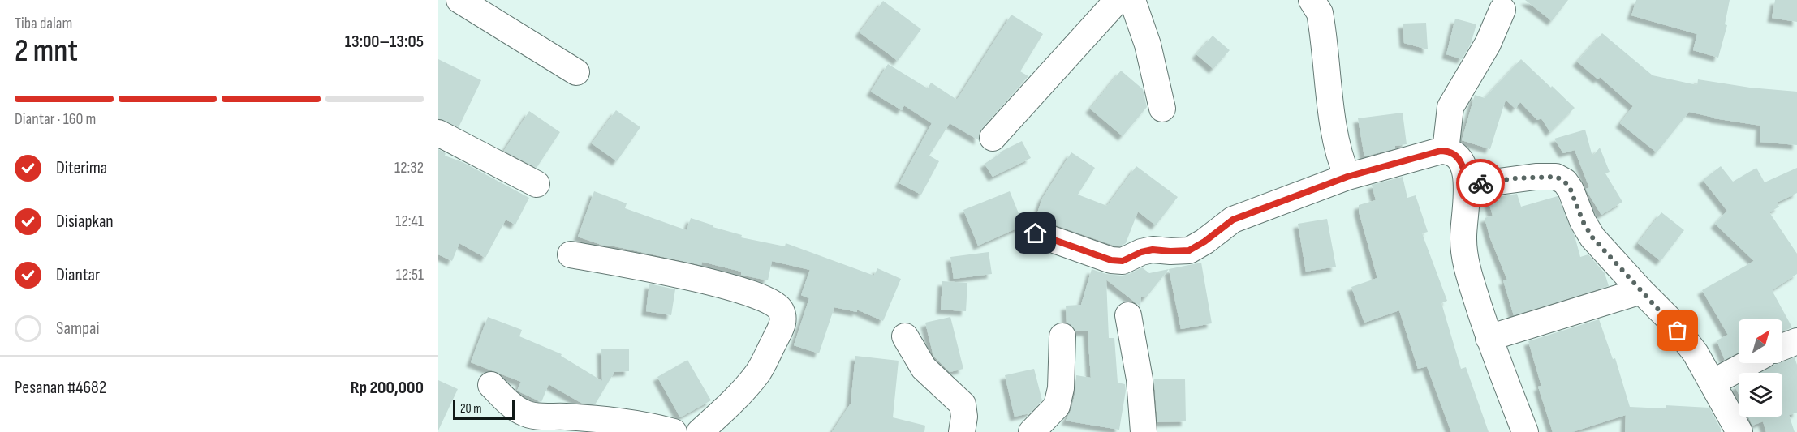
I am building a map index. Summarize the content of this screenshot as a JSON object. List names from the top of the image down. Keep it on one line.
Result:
{"scale_bar":"20 m","north":"top right","page":{"heading":["2 mnt","Tiba dalam","13:00–13:05"],"panel":["Pesanan #4682","Rp 200,000"],"bar":"Diantar · 160 m","list":[["Diterima","12:32"],["Disiapkan","12:41"],["Diantar","12:51"],"Sampai"],"scale":"20 m"}}
